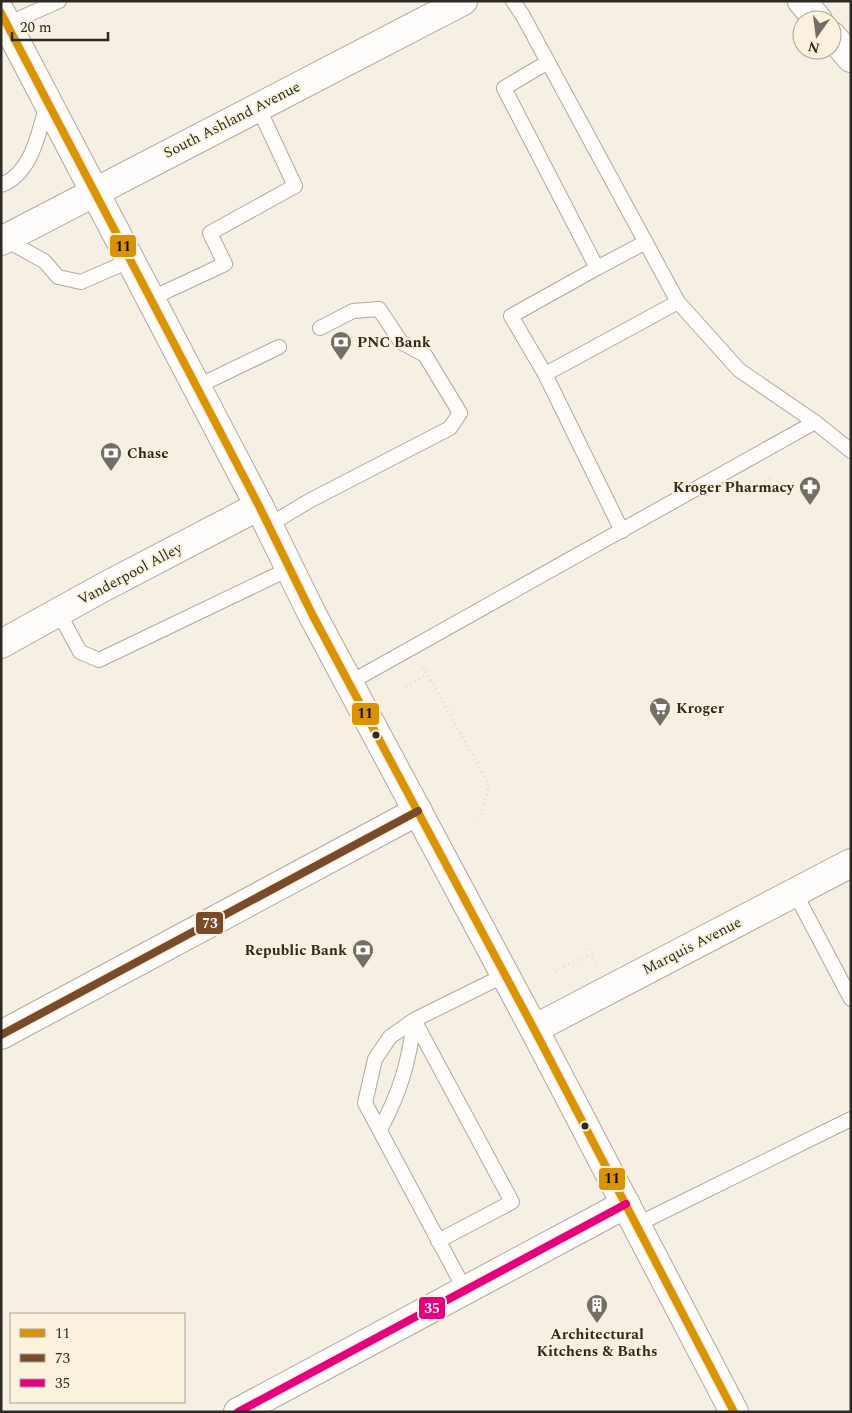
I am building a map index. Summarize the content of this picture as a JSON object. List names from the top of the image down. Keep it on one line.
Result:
{"streets":{"street":["South Ashland Avenue","Vanderpool Alley","Marquis Avenue"]},"places":{"bank":["PNC Bank","Chase","Republic Bank"],"pharmacy":["Kroger Pharmacy"],"supermarket":["Kroger"],"building":["Architectural Kitchens & Baths"]},"lines":["transit line 11","transit line 73","transit line 35"],"legend":["11","73","35"],"scale_bar":"20 m","north":"bottom"}
